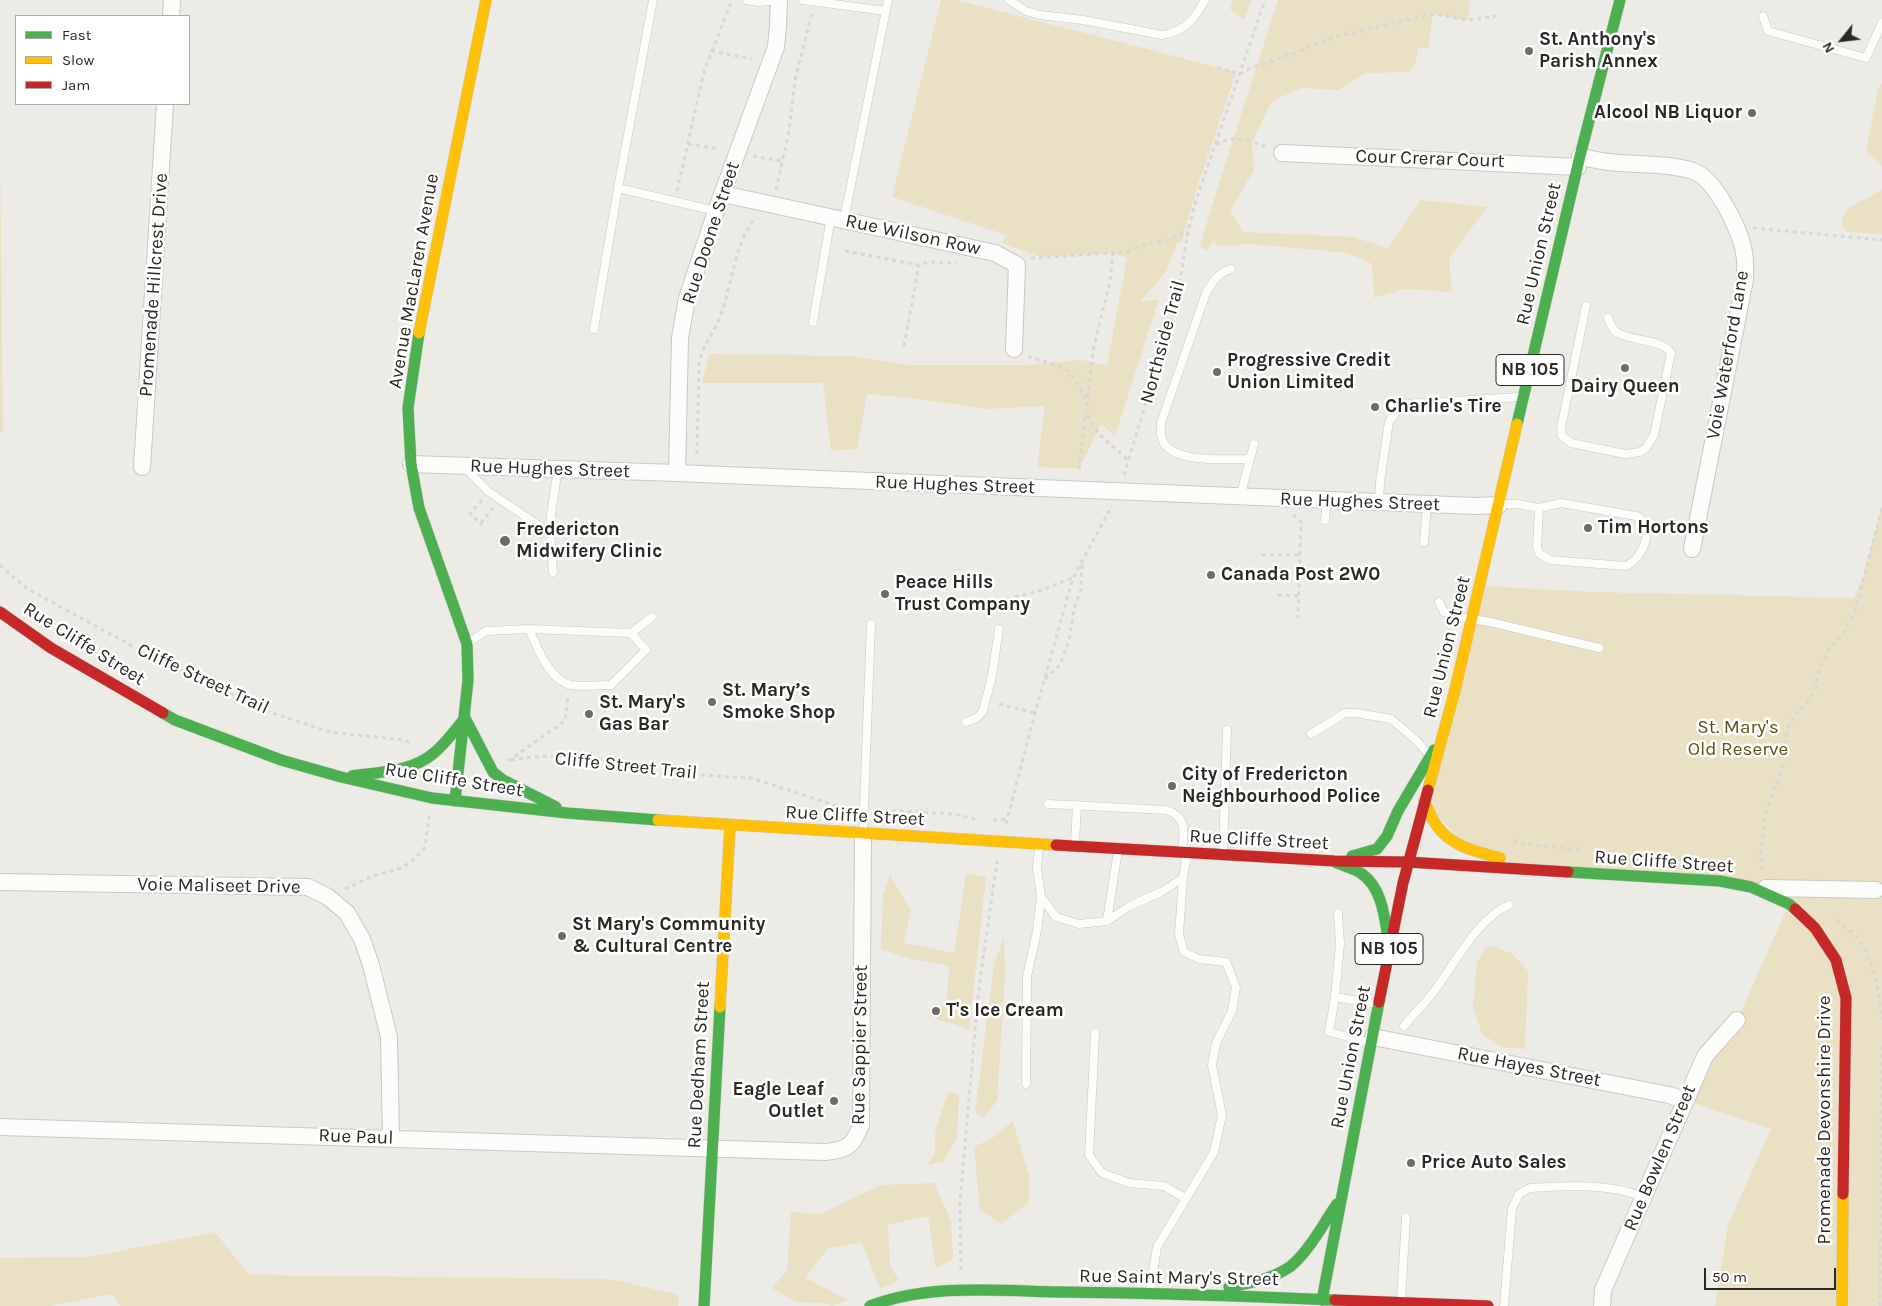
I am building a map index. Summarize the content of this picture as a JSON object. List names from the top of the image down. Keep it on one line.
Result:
{"streets":{"main road":["Rue Union Street","Avenue MacLaren Avenue","NB 105","Rue Cliffe Street","Rue Dedham Street","Promenade Devonshire Drive","Rue Saint Mary's Street"],"street":["Cour Crerar Court","Rue Doone Street","Rue Wilson Row","Promenade Hillcrest Drive","Voie Waterford Lane","Rue Hughes Street","Voie Maliseet Drive","Rue Sappier Street","Rue Hayes Street","Rue Paul","Rue Bowlen Street"],"path":["Northside Trail","Cliffe Street Trail"]},"crossings":[["Cour Crerar Court","Rue Union Street"],["Cour Crerar Court","Voie Waterford Lane"],["Rue Doone Street","Rue Wilson Row"],["Rue Doone Street","Rue Hughes Street"],["Rue Union Street","Voie Waterford Lane"],["Rue Union Street","Rue Hughes Street"],["Rue Union Street","Rue Cliffe Street"],["Rue Union Street","Rue Hayes Street"],["Rue Union Street","Rue Saint Mary's Street"],["Avenue MacLaren Avenue","Rue Hughes Street"],["Avenue MacLaren Avenue","Rue Cliffe Street"],["Rue Cliffe Street","Rue Sappier Street"],["Rue Cliffe Street","Rue Dedham Street"],["Rue Cliffe Street","Promenade Devonshire Drive"],["Voie Maliseet Drive","Rue Paul"],["Rue Sappier Street","Rue Dedham Street"],["Rue Sappier Street","Rue Paul"],["Rue Dedham Street","Rue Paul"],["Rue Hayes Street","Rue Bowlen Street"]],"parks":["St. Mary's Old Reserve"],"places":["St. Anthony's Parish Annex","Alcool NB Liquor","Dairy Queen","Progressive Credit Union Limited","Charlie's Tire","Tim Hortons","Fredericton Midwifery Clinic","Canada Post 2W0","Peace Hills Trust Company","St. Mary’s Smoke Shop","St. Mary's Gas Bar","City of Fredericton Neighbourhood Police","St Mary's Community & Cultural Centre","T's Ice Cream","Eagle Leaf Outlet","Price Auto Sales"],"legend":["Fast","Slow","Jam"],"scale_bar":"50 m","north":"bottom left"}
